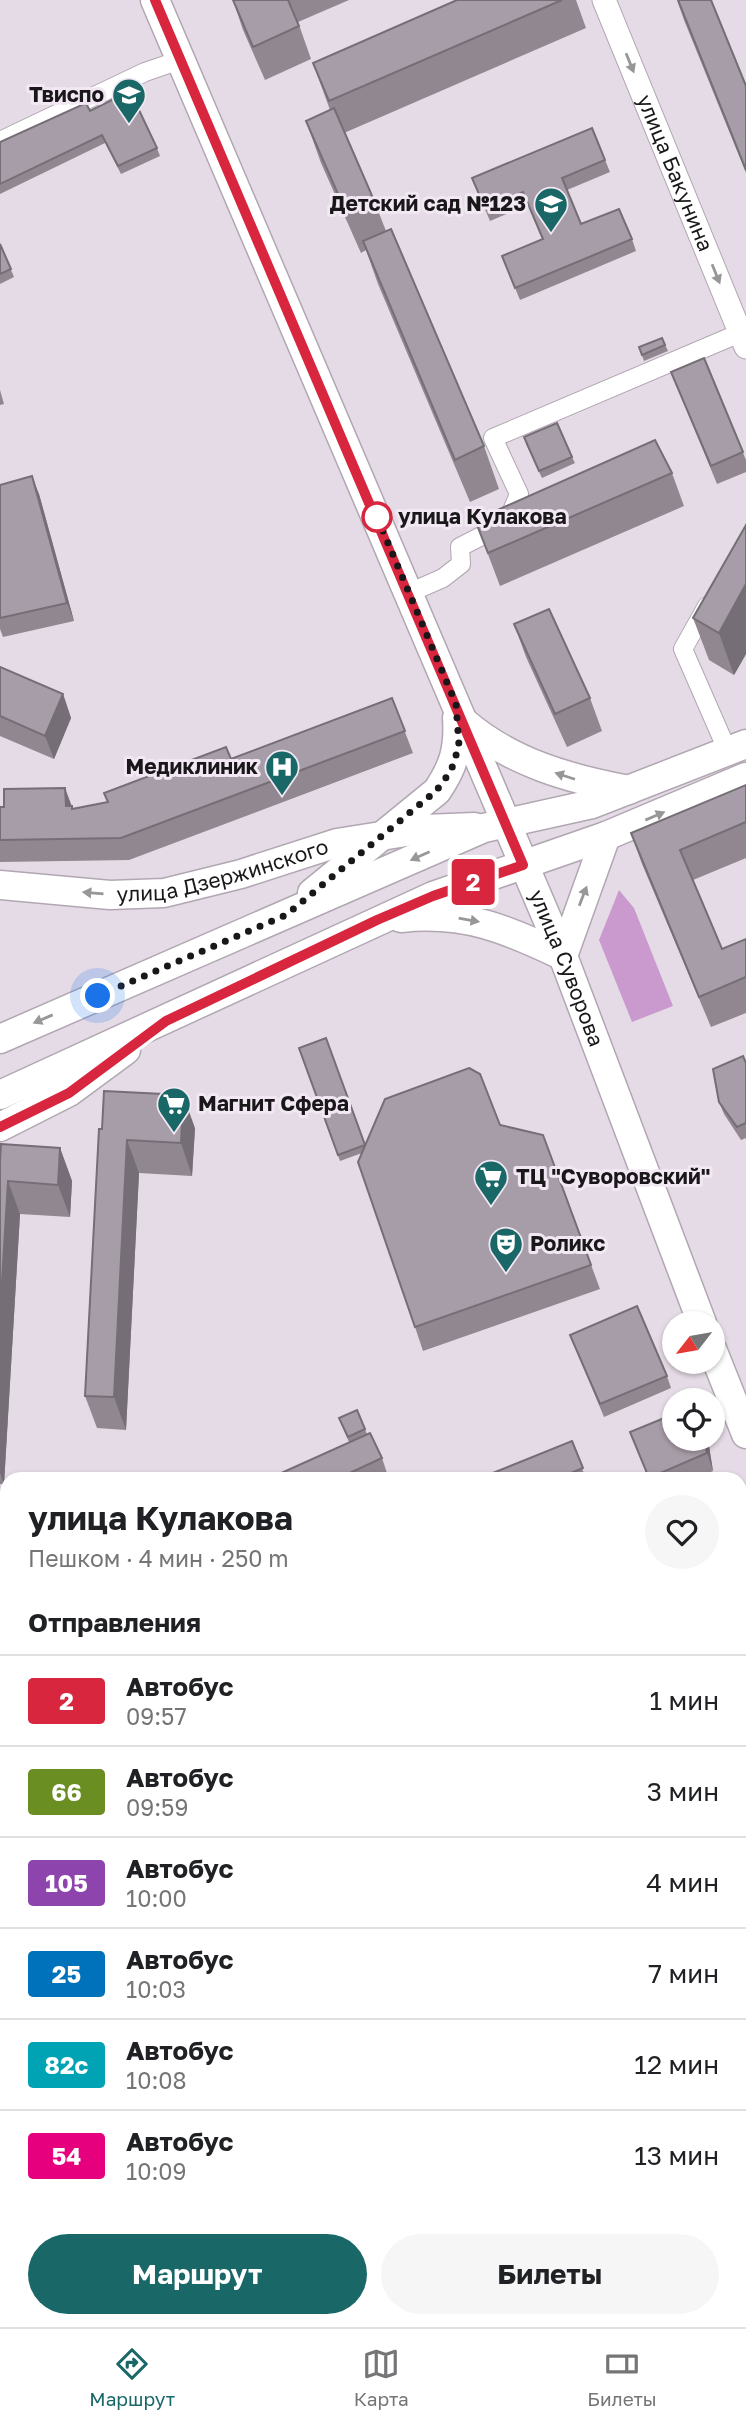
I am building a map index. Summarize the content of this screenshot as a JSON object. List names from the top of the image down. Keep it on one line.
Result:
{"streets":{"main road":["улица Дзержинского","улица Суворова"],"street":["улица Бакунина"]},"crossings":[["улица Дзержинского","улица Суворова"]],"one_way":["улица Бакунина"],"places":{"school or university":["Твиспо","Детский сад №123"],"other":["улица Кулакова"],"hospital":["Медиклиник"],"supermarket":["Магнит Сфера","ТЦ \"Суворовский\""],"theatre":["Роликс"]},"lines":["bus line 2"],"north":"bottom left","page":{"on_map":"2","heading":[["улица Кулакова","Пешком · 4 мин · 250 m"],"Отправления"],"list":[{"mark":"2","name":"Автобус","note":"09:57","value":"1 мин"},{"mark":"66","name":"Автобус","note":"09:59","value":"3 мин"},{"mark":"105","name":"Автобус","note":"10:00","value":"4 мин"},{"mark":"25","name":"Автобус","note":"10:03","value":"7 мин"},{"mark":"82с","name":"Автобус","note":"10:08","value":"12 мин"},{"mark":"54","name":"Автобус","note":"10:09","value":"13 мин"}],"buttons":["Маршрут","Билеты"],"tabs":["Маршрут","Карта","Билеты"]}}
